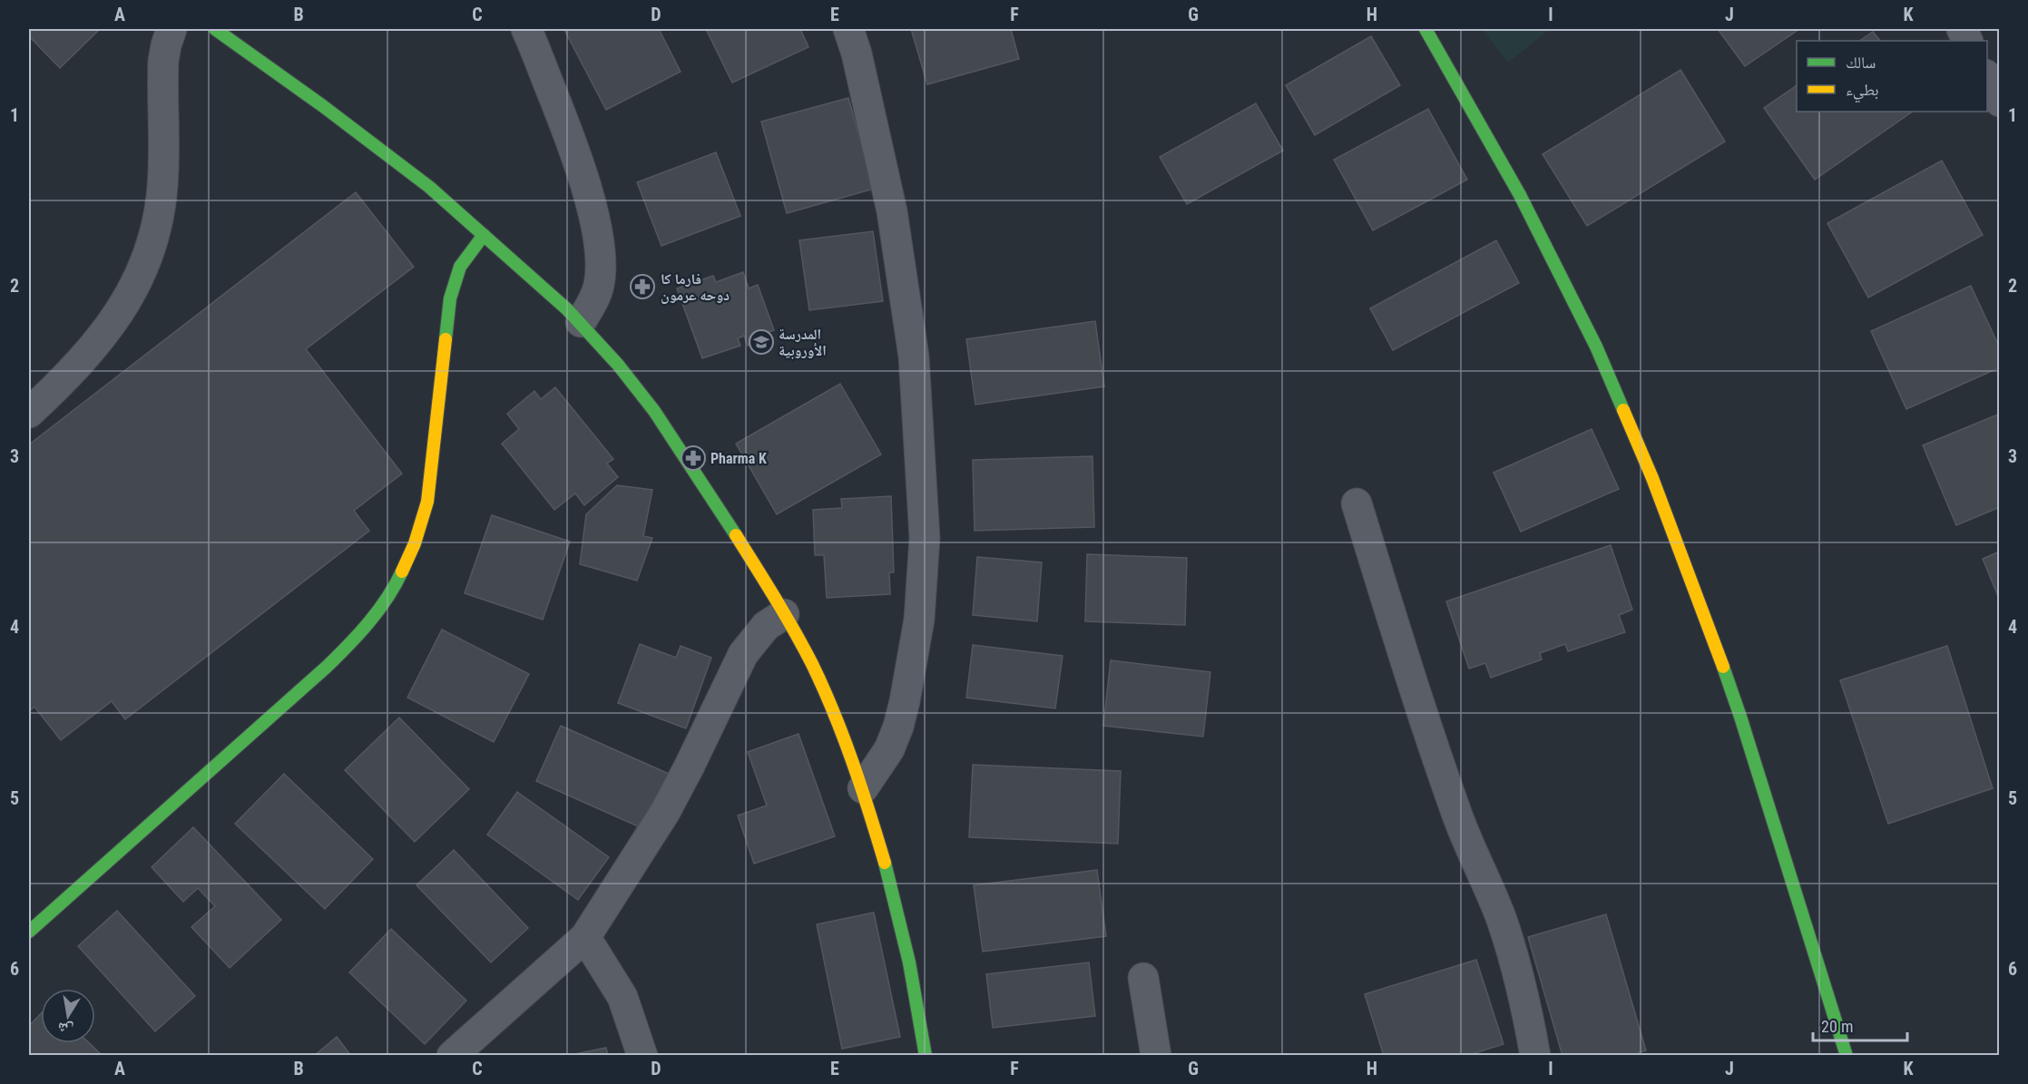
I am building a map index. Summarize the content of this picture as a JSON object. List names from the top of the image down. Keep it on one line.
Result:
{"places":{"pharmacy":["فارما كا دوحه عرمون","Pharma K"],"school or university":["المدرسة الأوروبية"]},"legend":["سالك","بطيء"],"scale_bar":"20 m","north":"bottom","grid":{"columns":["A","B","C","D","E","F","G","H","I","J","K"],"rows":["1","2","3","4","5","6"]}}
